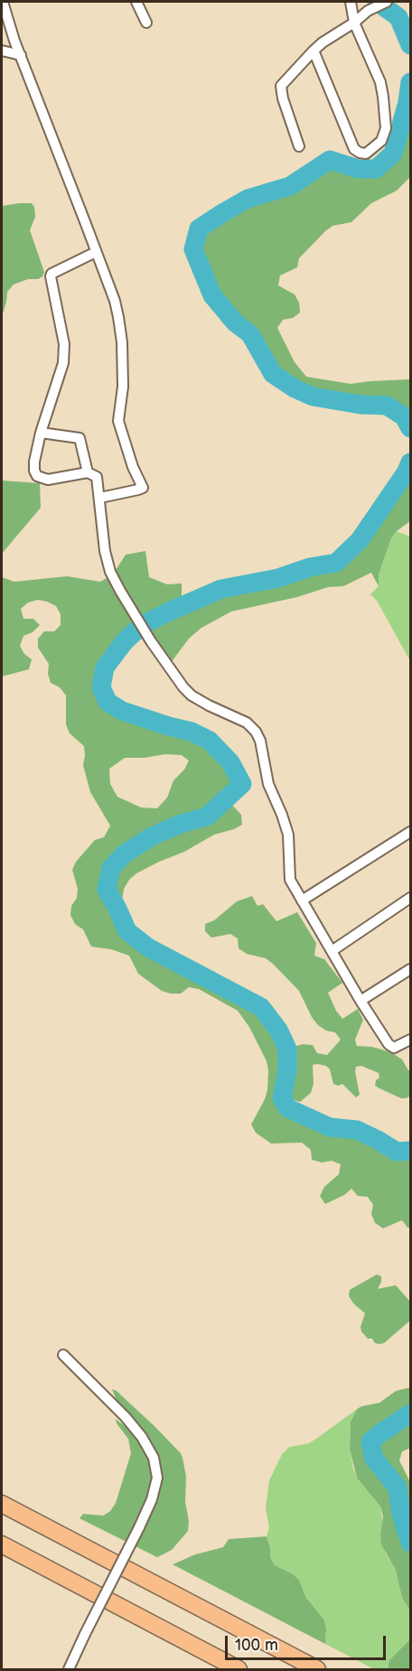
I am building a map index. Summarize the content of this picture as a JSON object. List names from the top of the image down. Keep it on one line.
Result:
{"scale_bar":"100 m"}
